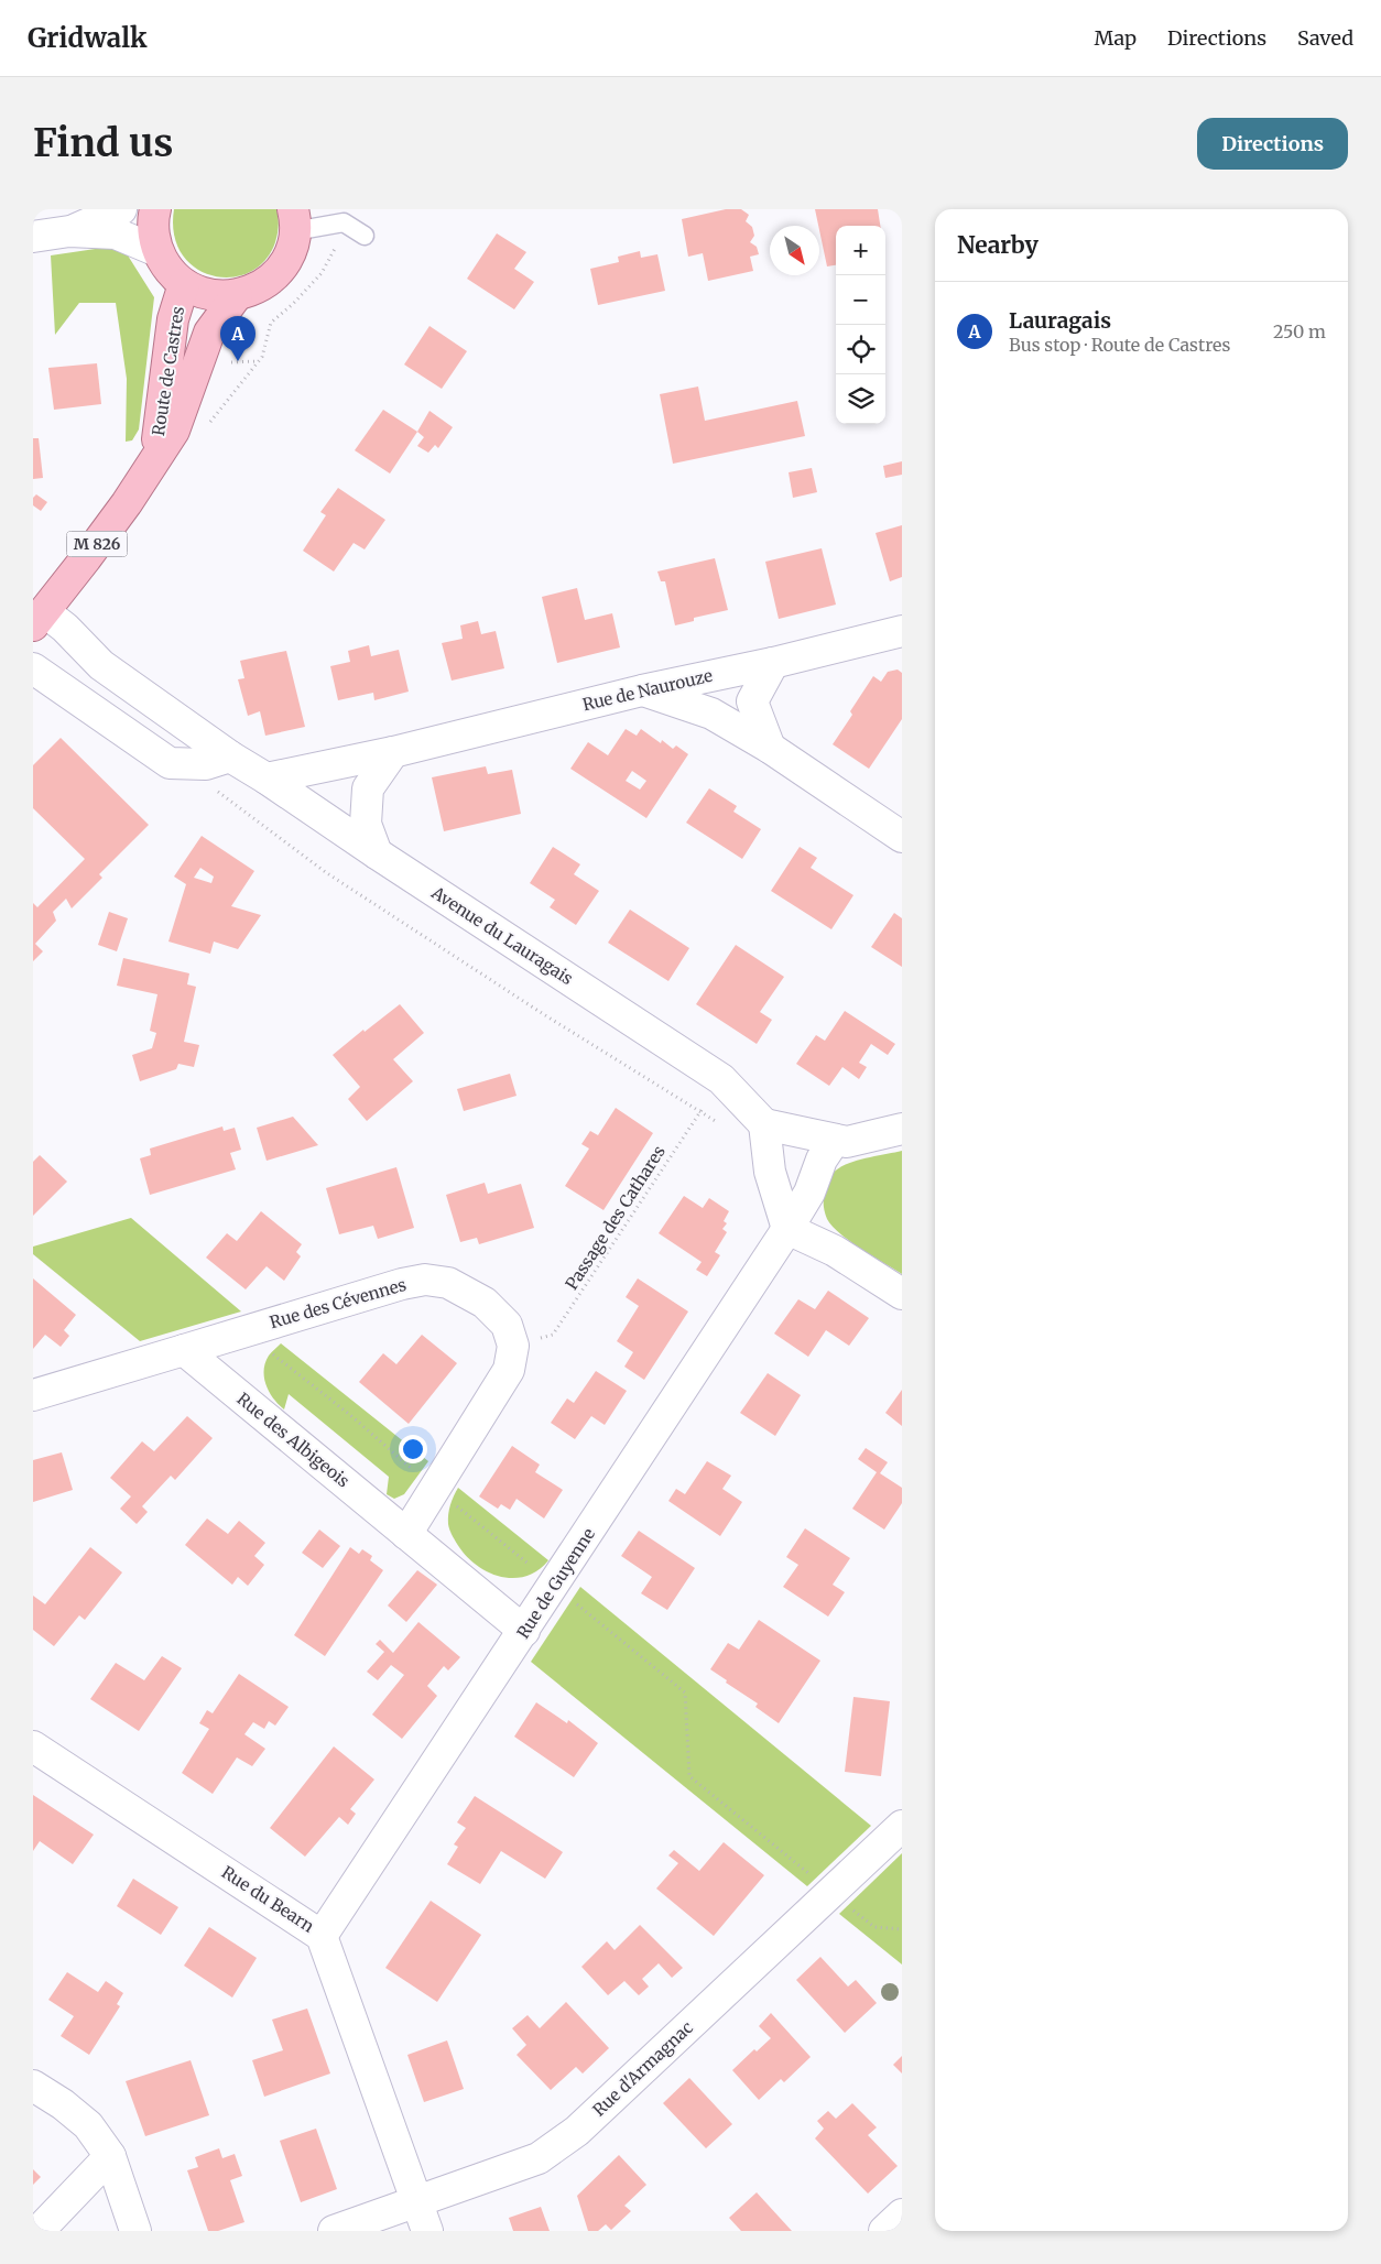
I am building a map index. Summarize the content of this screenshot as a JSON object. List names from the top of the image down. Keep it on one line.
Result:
{"streets":{"main road":["Route de Castres","M 826"],"street":["Rue de Naurouze","Avenue du Lauragais","Rue des Cévennes","Rue des Albigeois","Rue de Guyenne","Rue du Bearn","Rue d'Armagnac"],"path":["Passage des Cathares"]},"crossings":[["Route de Castres","Avenue du Lauragais"],["Rue de Naurouze","Avenue du Lauragais"],["Avenue du Lauragais","Passage des Cathares"],["Passage des Cathares","Rue des Cévennes"],["Rue des Cévennes","Rue des Albigeois"],["Rue des Albigeois","Rue de Guyenne"],["Rue de Guyenne","Rue du Bearn"],["Rue du Bearn","Rue d'Armagnac"]],"north":"bottom right","page":{"header":"Gridwalk","nav":["Map","Directions","Saved"],"buttons":"Directions","title":"Find us","heading":"Nearby","map_buttons":["+","−"],"list":[{"mark":"A","name":"Lauragais","note":"Bus stop · Route de Castres","value":"250 m"}],"pins":"A"}}
